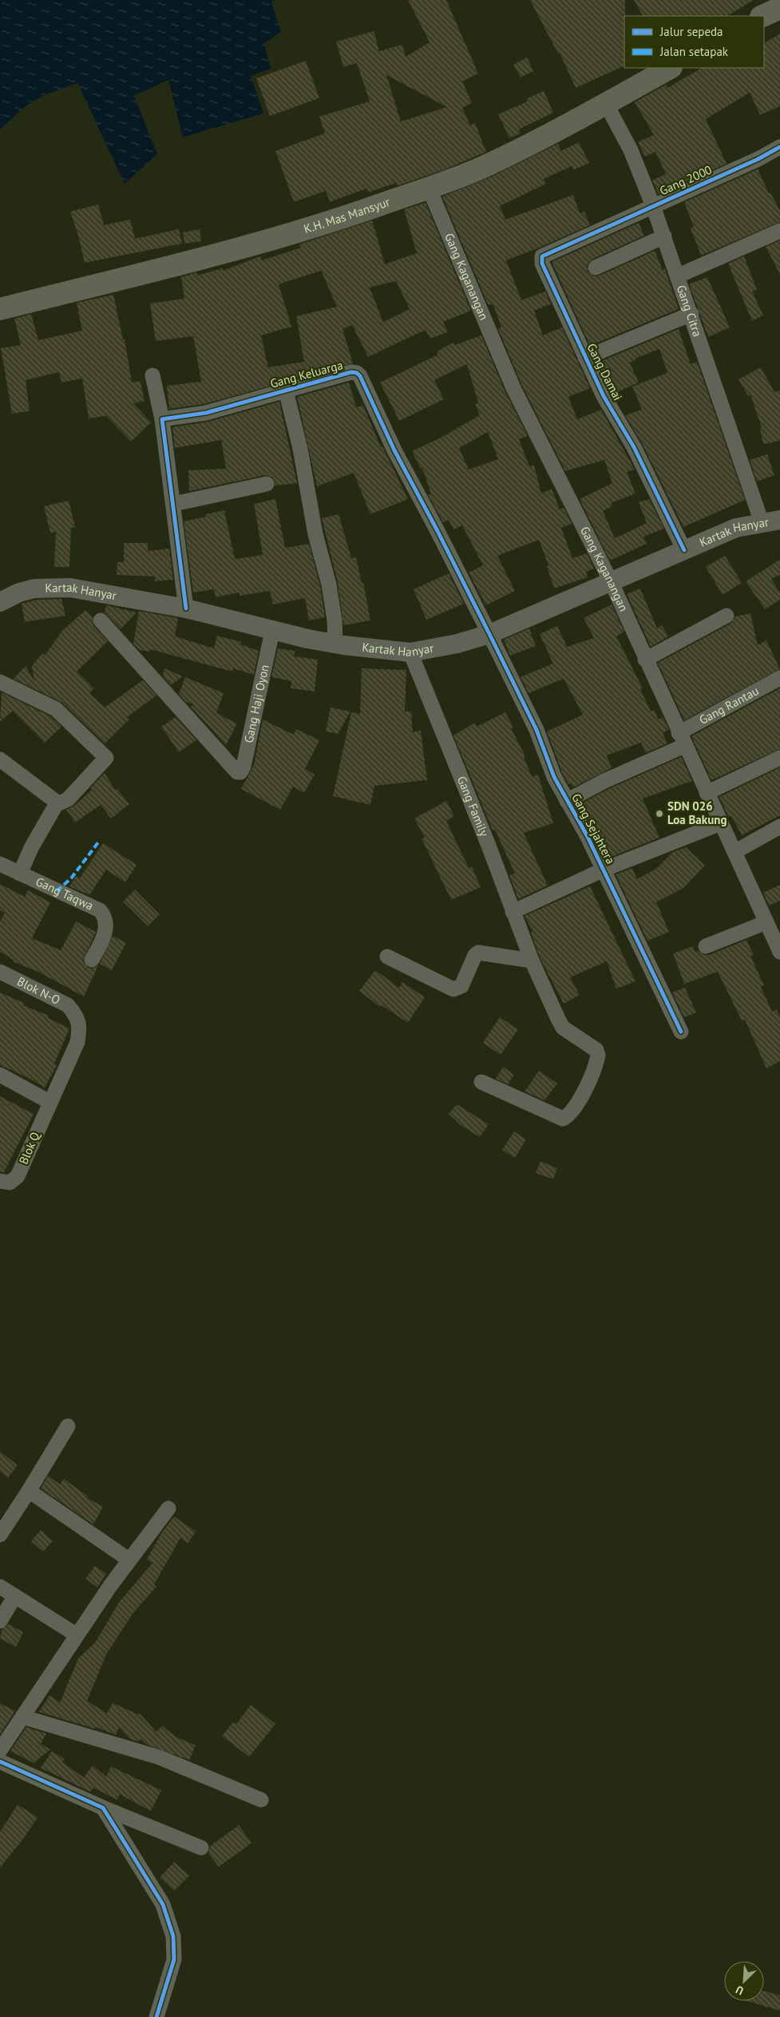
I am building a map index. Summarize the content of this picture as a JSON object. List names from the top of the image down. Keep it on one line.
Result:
{"streets":{"main road":["K.H. Mas Mansyur"],"street":["Gang 2000","Gang Kaganangan","Gang Citra","Gang Damai","Gang Keluarga","Kartak Hanyar","Gang Haji Oyon","Gang Rantau","Gang Family","Gang Sejahtera","Gang Taqwa","Blok N-O","Blok Q"]},"crossings":[["Gang 2000","Gang Citra"],["Gang 2000","Gang Damai"],["K.H. Mas Mansyur","Gang Kaganangan"],["K.H. Mas Mansyur","Gang Citra"],["Gang Kaganangan","Kartak Hanyar"],["Gang Kaganangan","Gang Rantau"],["Gang Citra","Kartak Hanyar"],["Gang Damai","Kartak Hanyar"],["Gang Keluarga","Kartak Hanyar"],["Gang Keluarga","Gang Sejahtera"],["Kartak Hanyar","Gang Haji Oyon"],["Kartak Hanyar","Gang Family"],["Kartak Hanyar","Gang Sejahtera"],["Gang Rantau","Gang Sejahtera"],["Blok N-O","Blok Q"]],"places":["SDN 026 Loa Bakung"],"legend":["Jalur sepeda","Jalan setapak"],"north":"bottom left"}
